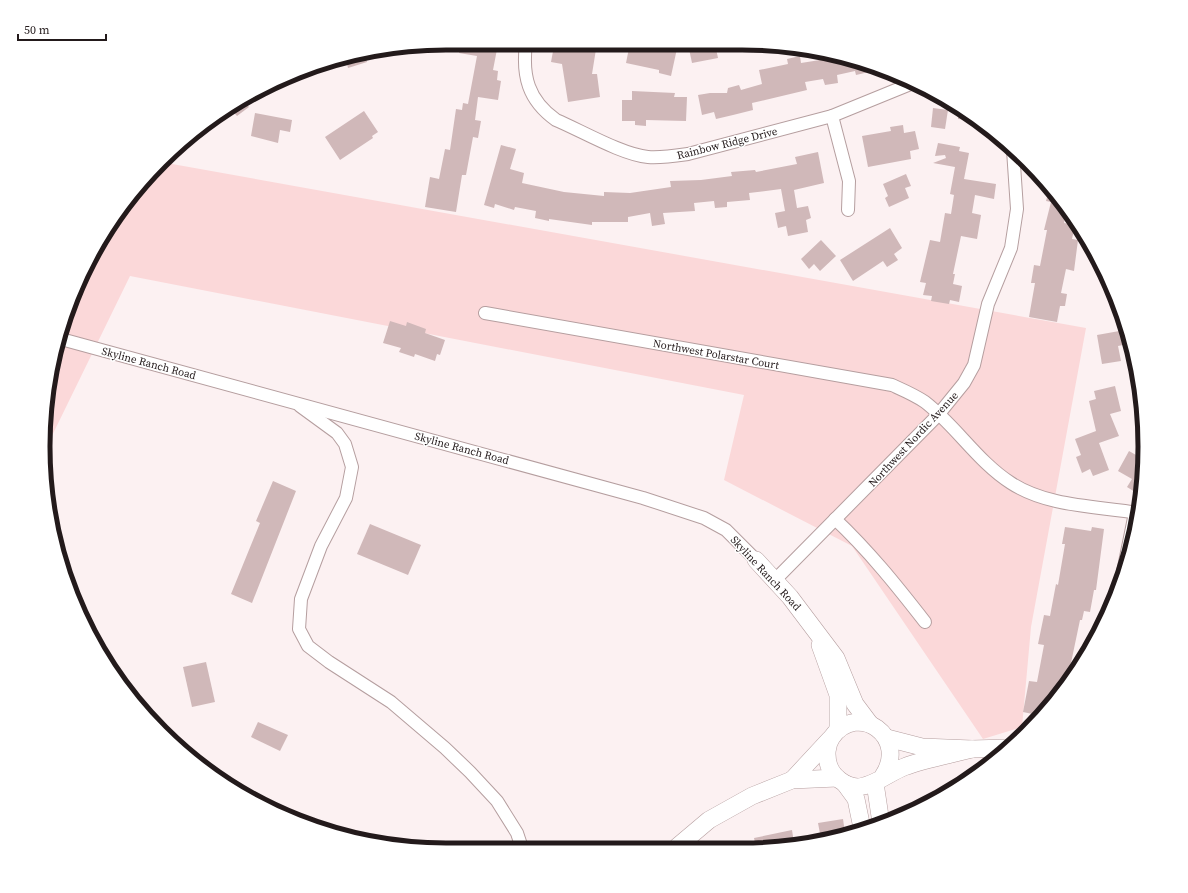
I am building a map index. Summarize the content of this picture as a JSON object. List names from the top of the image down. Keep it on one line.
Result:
{"streets":{"street":["Rainbow Ridge Drive","Northwest Polarstar Court","Skyline Ranch Road","Northwest Nordic Avenue"]},"crossings":[["Northwest Polarstar Court","Northwest Nordic Avenue"],["Skyline Ranch Road","Northwest Nordic Avenue"]],"scale_bar":"50 m"}
